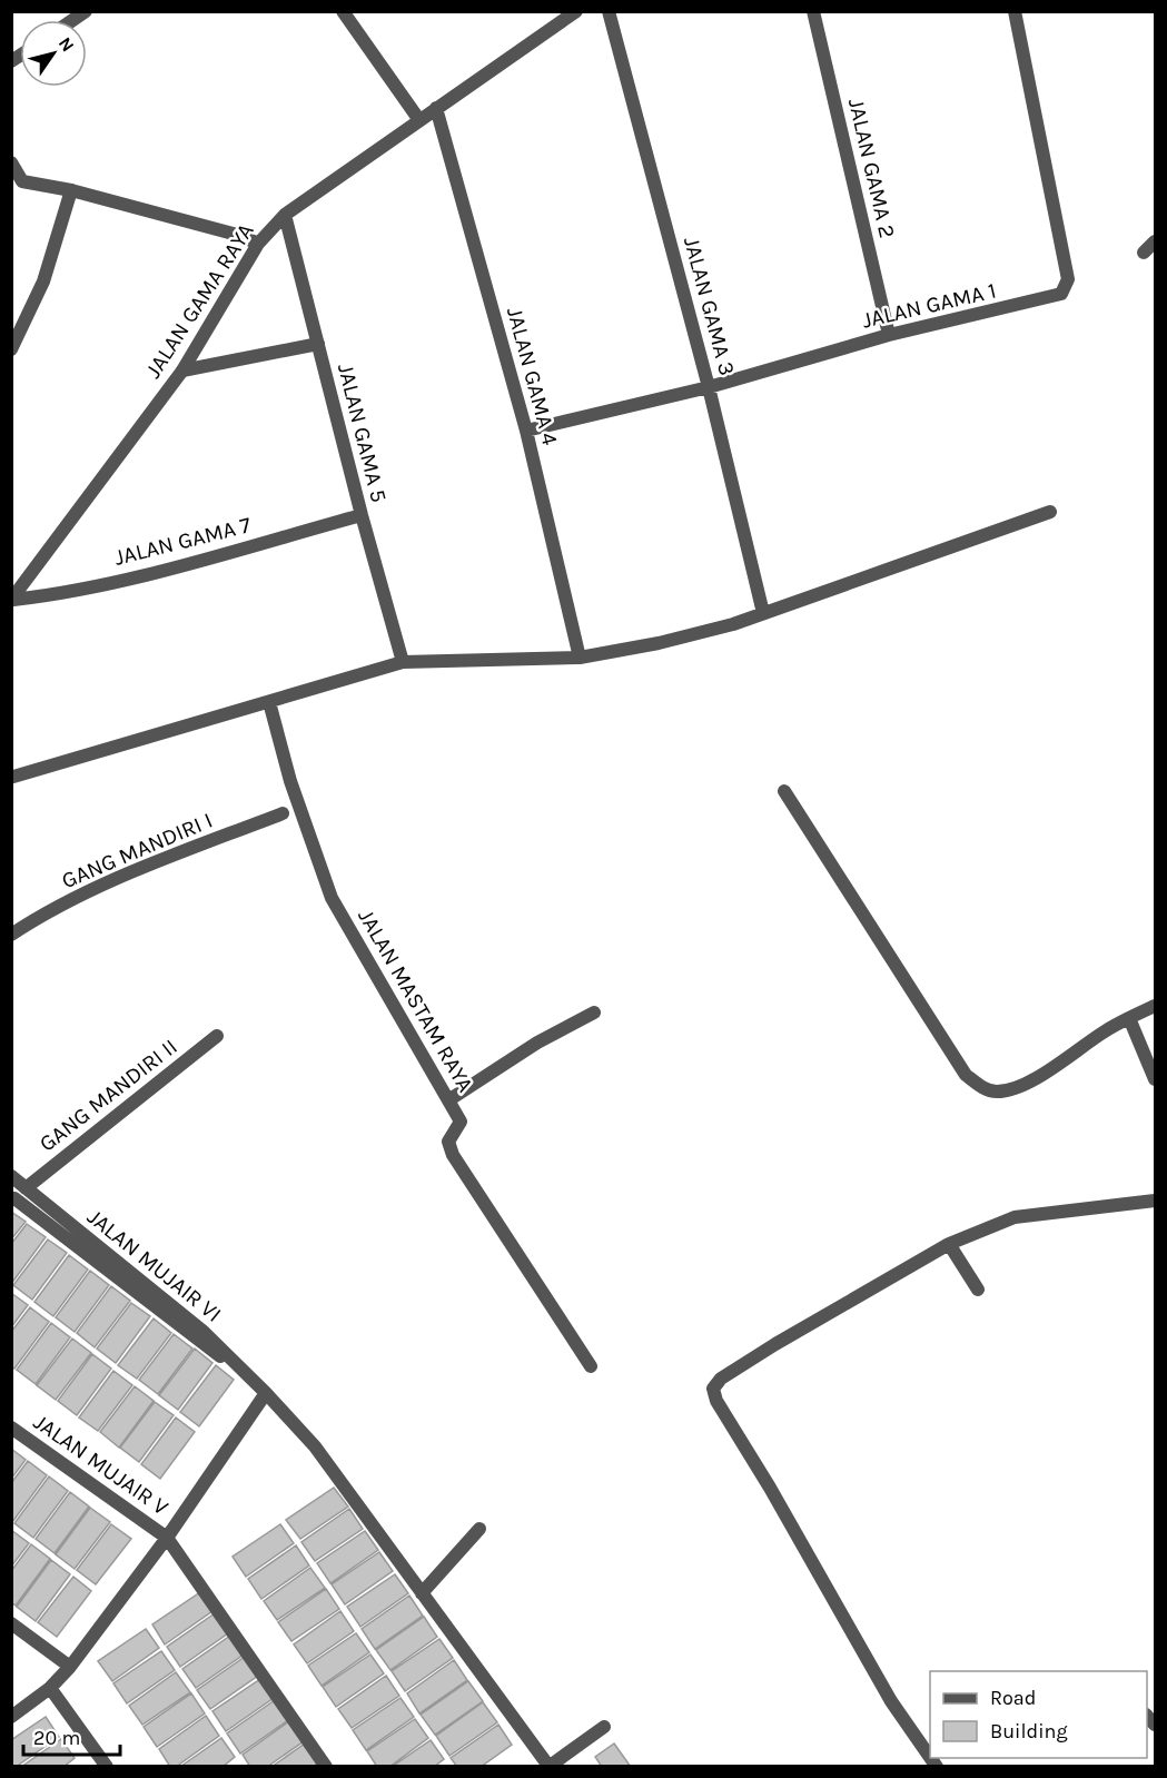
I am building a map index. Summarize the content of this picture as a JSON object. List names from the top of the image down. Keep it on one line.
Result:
{"streets":{"street":["JALAN GAMA 2","JALAN GAMA RAYA","JALAN GAMA 1","JALAN GAMA 3","JALAN GAMA 4","JALAN GAMA 5","JALAN GAMA 7","GANG MANDIRI I","JALAN MASTAM RAYA","GANG MANDIRI II","JALAN MUJAIR VI","JALAN MUJAIR V"]},"crossings":[["JALAN GAMA 2","JALAN GAMA 1"],["JALAN GAMA RAYA","JALAN GAMA 4"],["JALAN GAMA RAYA","JALAN GAMA 5"],["JALAN GAMA RAYA","JALAN GAMA 7"],["JALAN GAMA 1","JALAN GAMA 3"],["JALAN GAMA 1","JALAN GAMA 4"],["JALAN GAMA 5","JALAN GAMA 7"],["GANG MANDIRI II","JALAN MUJAIR VI"]],"legend":["Road","Building"],"scale_bar":"20 m","north":"top right"}
